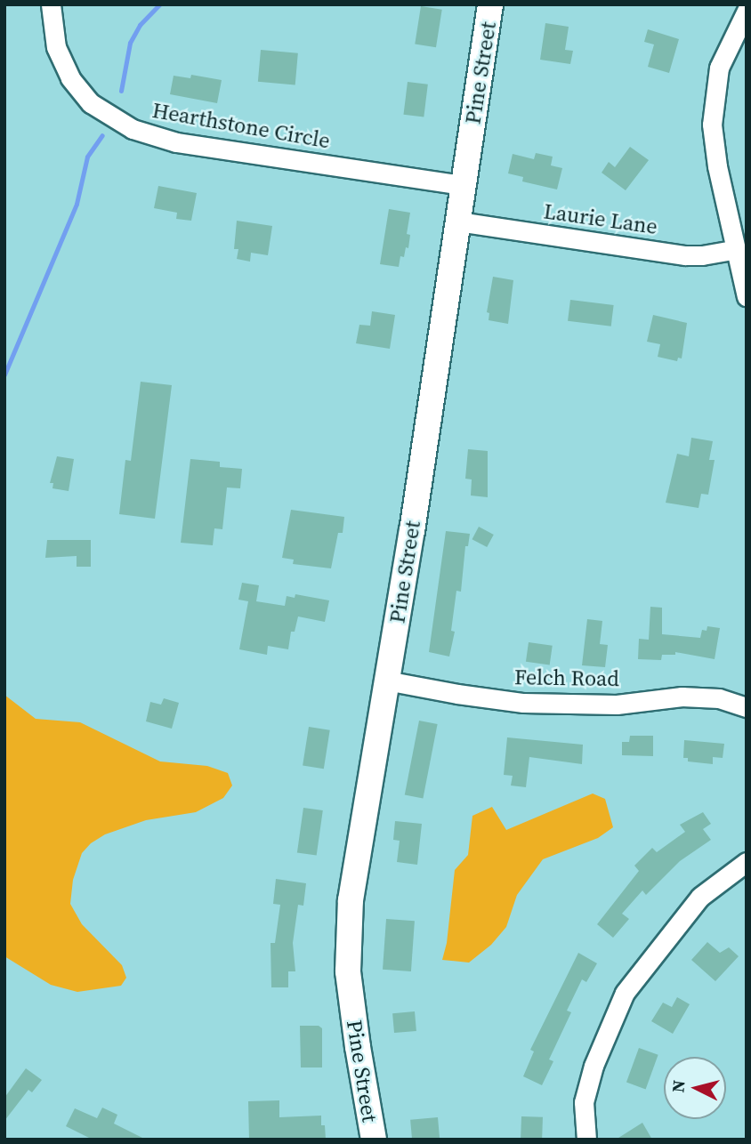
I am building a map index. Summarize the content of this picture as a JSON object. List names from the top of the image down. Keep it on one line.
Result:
{"streets":{"main road":["Pine Street"],"street":["Hearthstone Circle","Laurie Lane","Felch Road"]},"crossings":[["Pine Street","Hearthstone Circle"],["Pine Street","Laurie Lane"],["Pine Street","Felch Road"]],"north":"left"}
